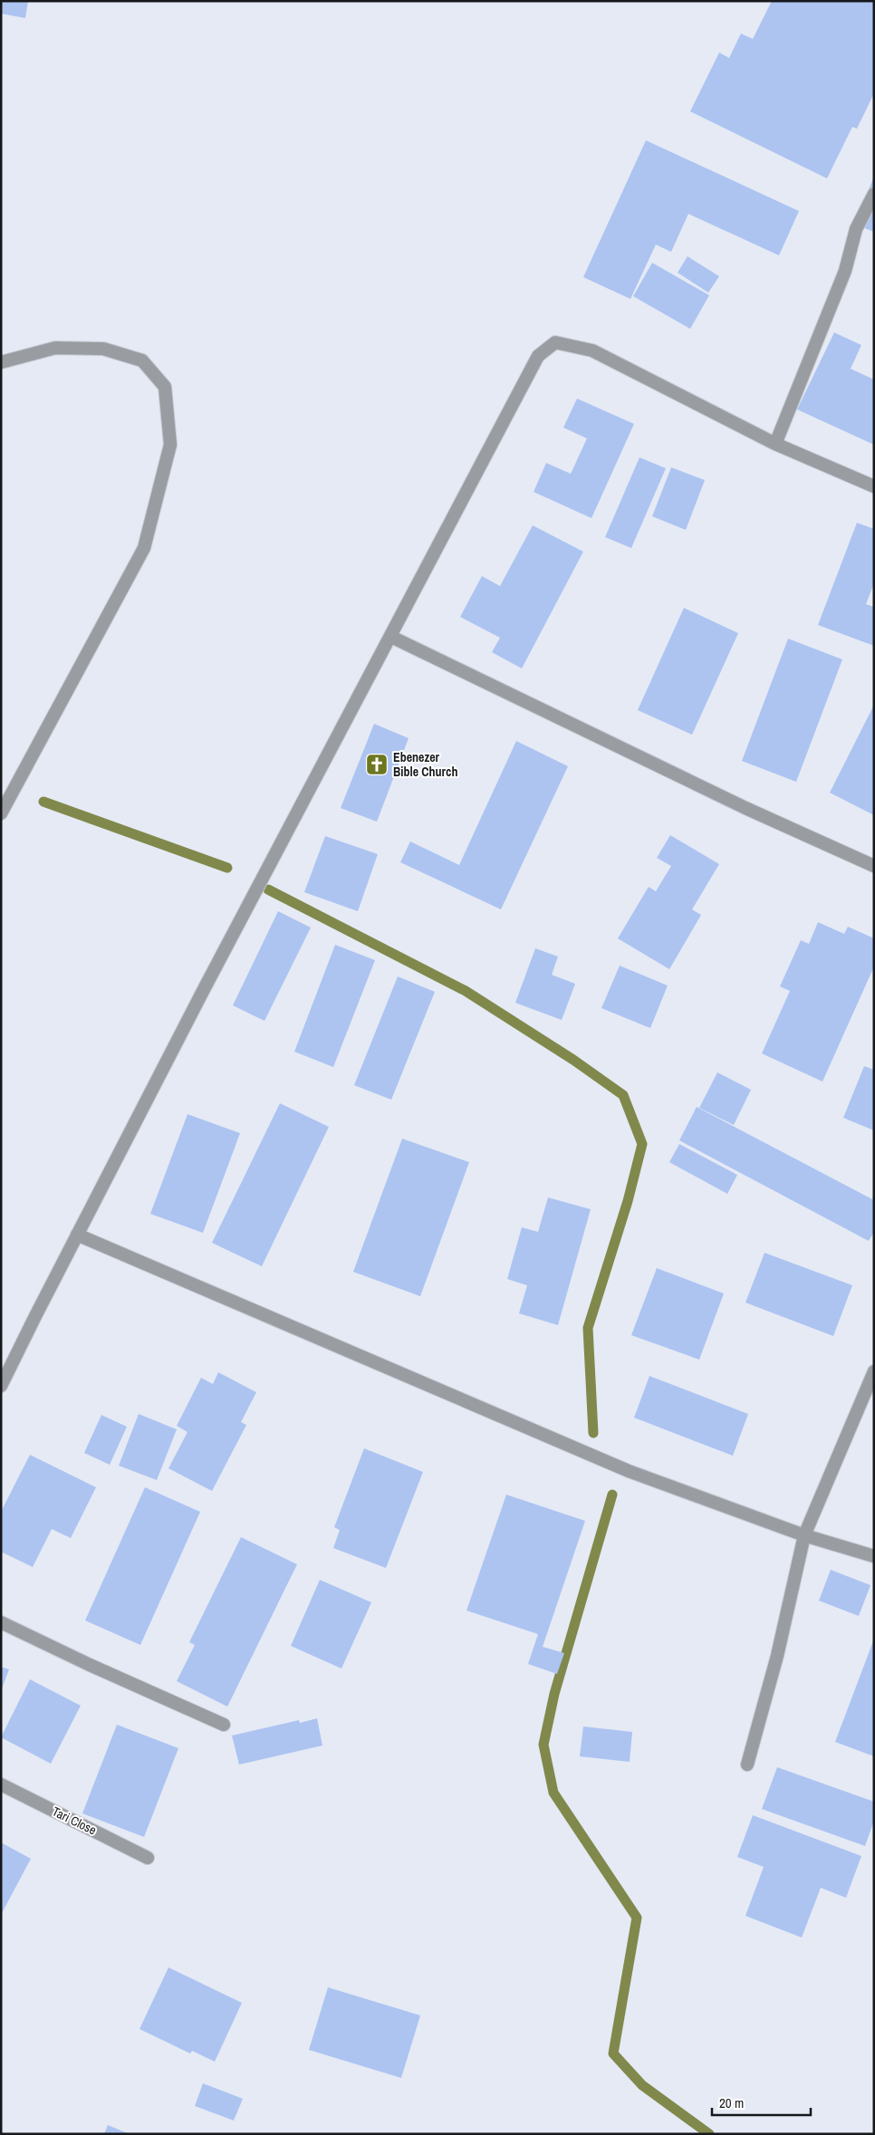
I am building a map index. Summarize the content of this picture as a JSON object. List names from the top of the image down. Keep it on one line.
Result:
{"streets":{"street":["Tari Close"]},"places":{"church":["Ebenezer Bible Church"]},"scale_bar":"20 m"}
